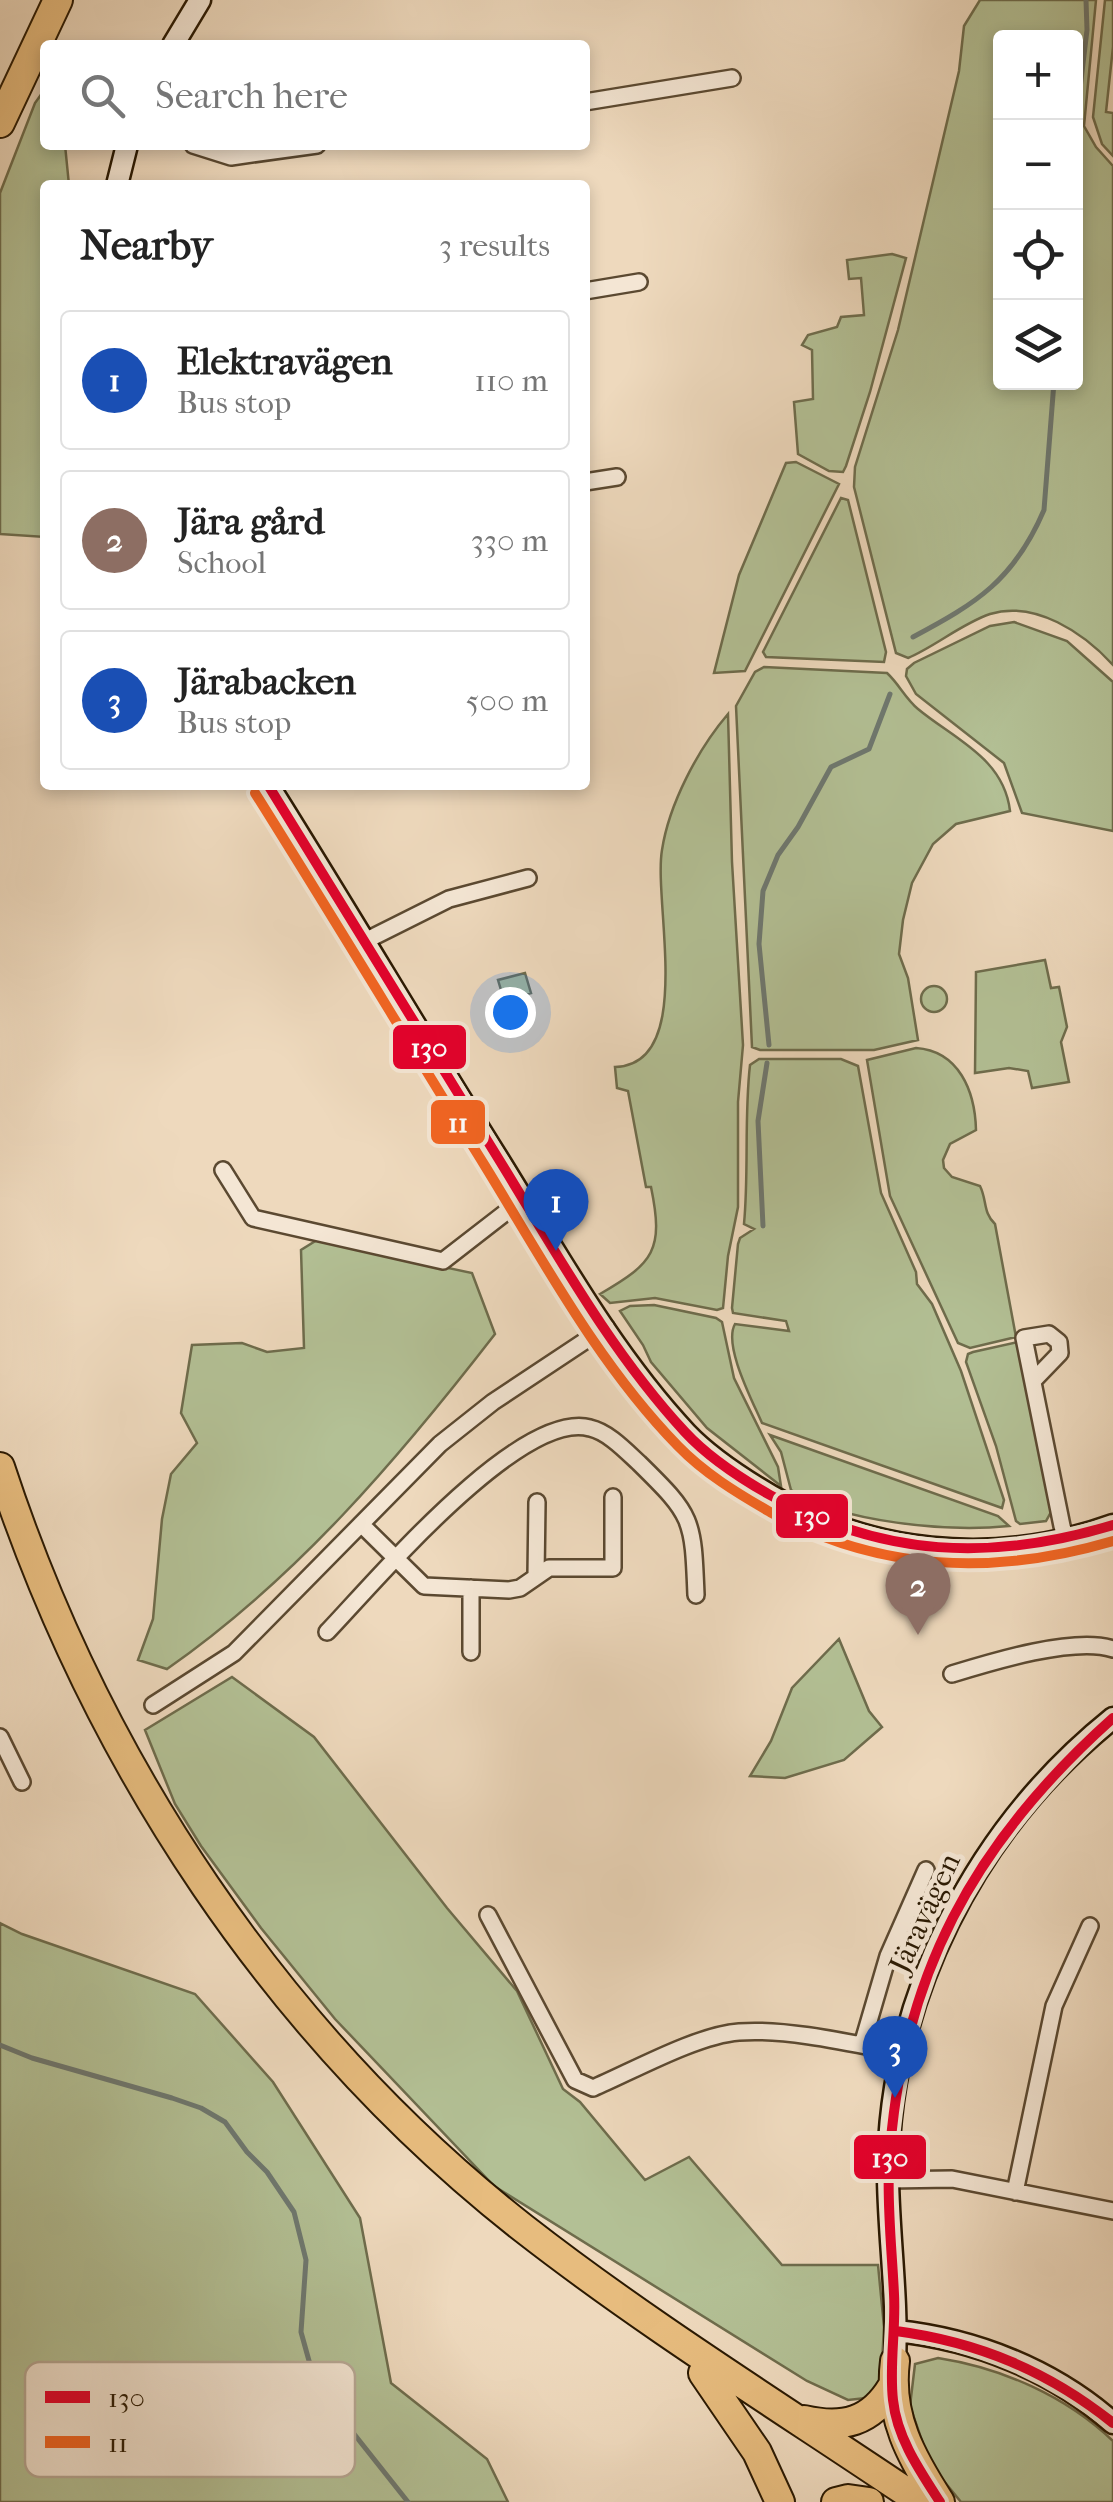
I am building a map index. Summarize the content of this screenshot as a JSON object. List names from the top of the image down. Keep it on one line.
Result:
{"streets":{"street":["Järavägen"]},"lines":["transit line 130","transit line 11"],"legend":["130","11"],"page":{"map_buttons":["+","−"],"search":"Search here","heading":["Nearby","3 results"],"list":[{"mark":"1","name":"Elektravägen","note":"Bus stop","value":"110 m"},{"mark":"2","name":"Jära gård","note":"School","value":"330 m"},{"mark":"3","name":"Järabacken","note":"Bus stop","value":"500 m"}],"pins":["1","2","3"]}}
